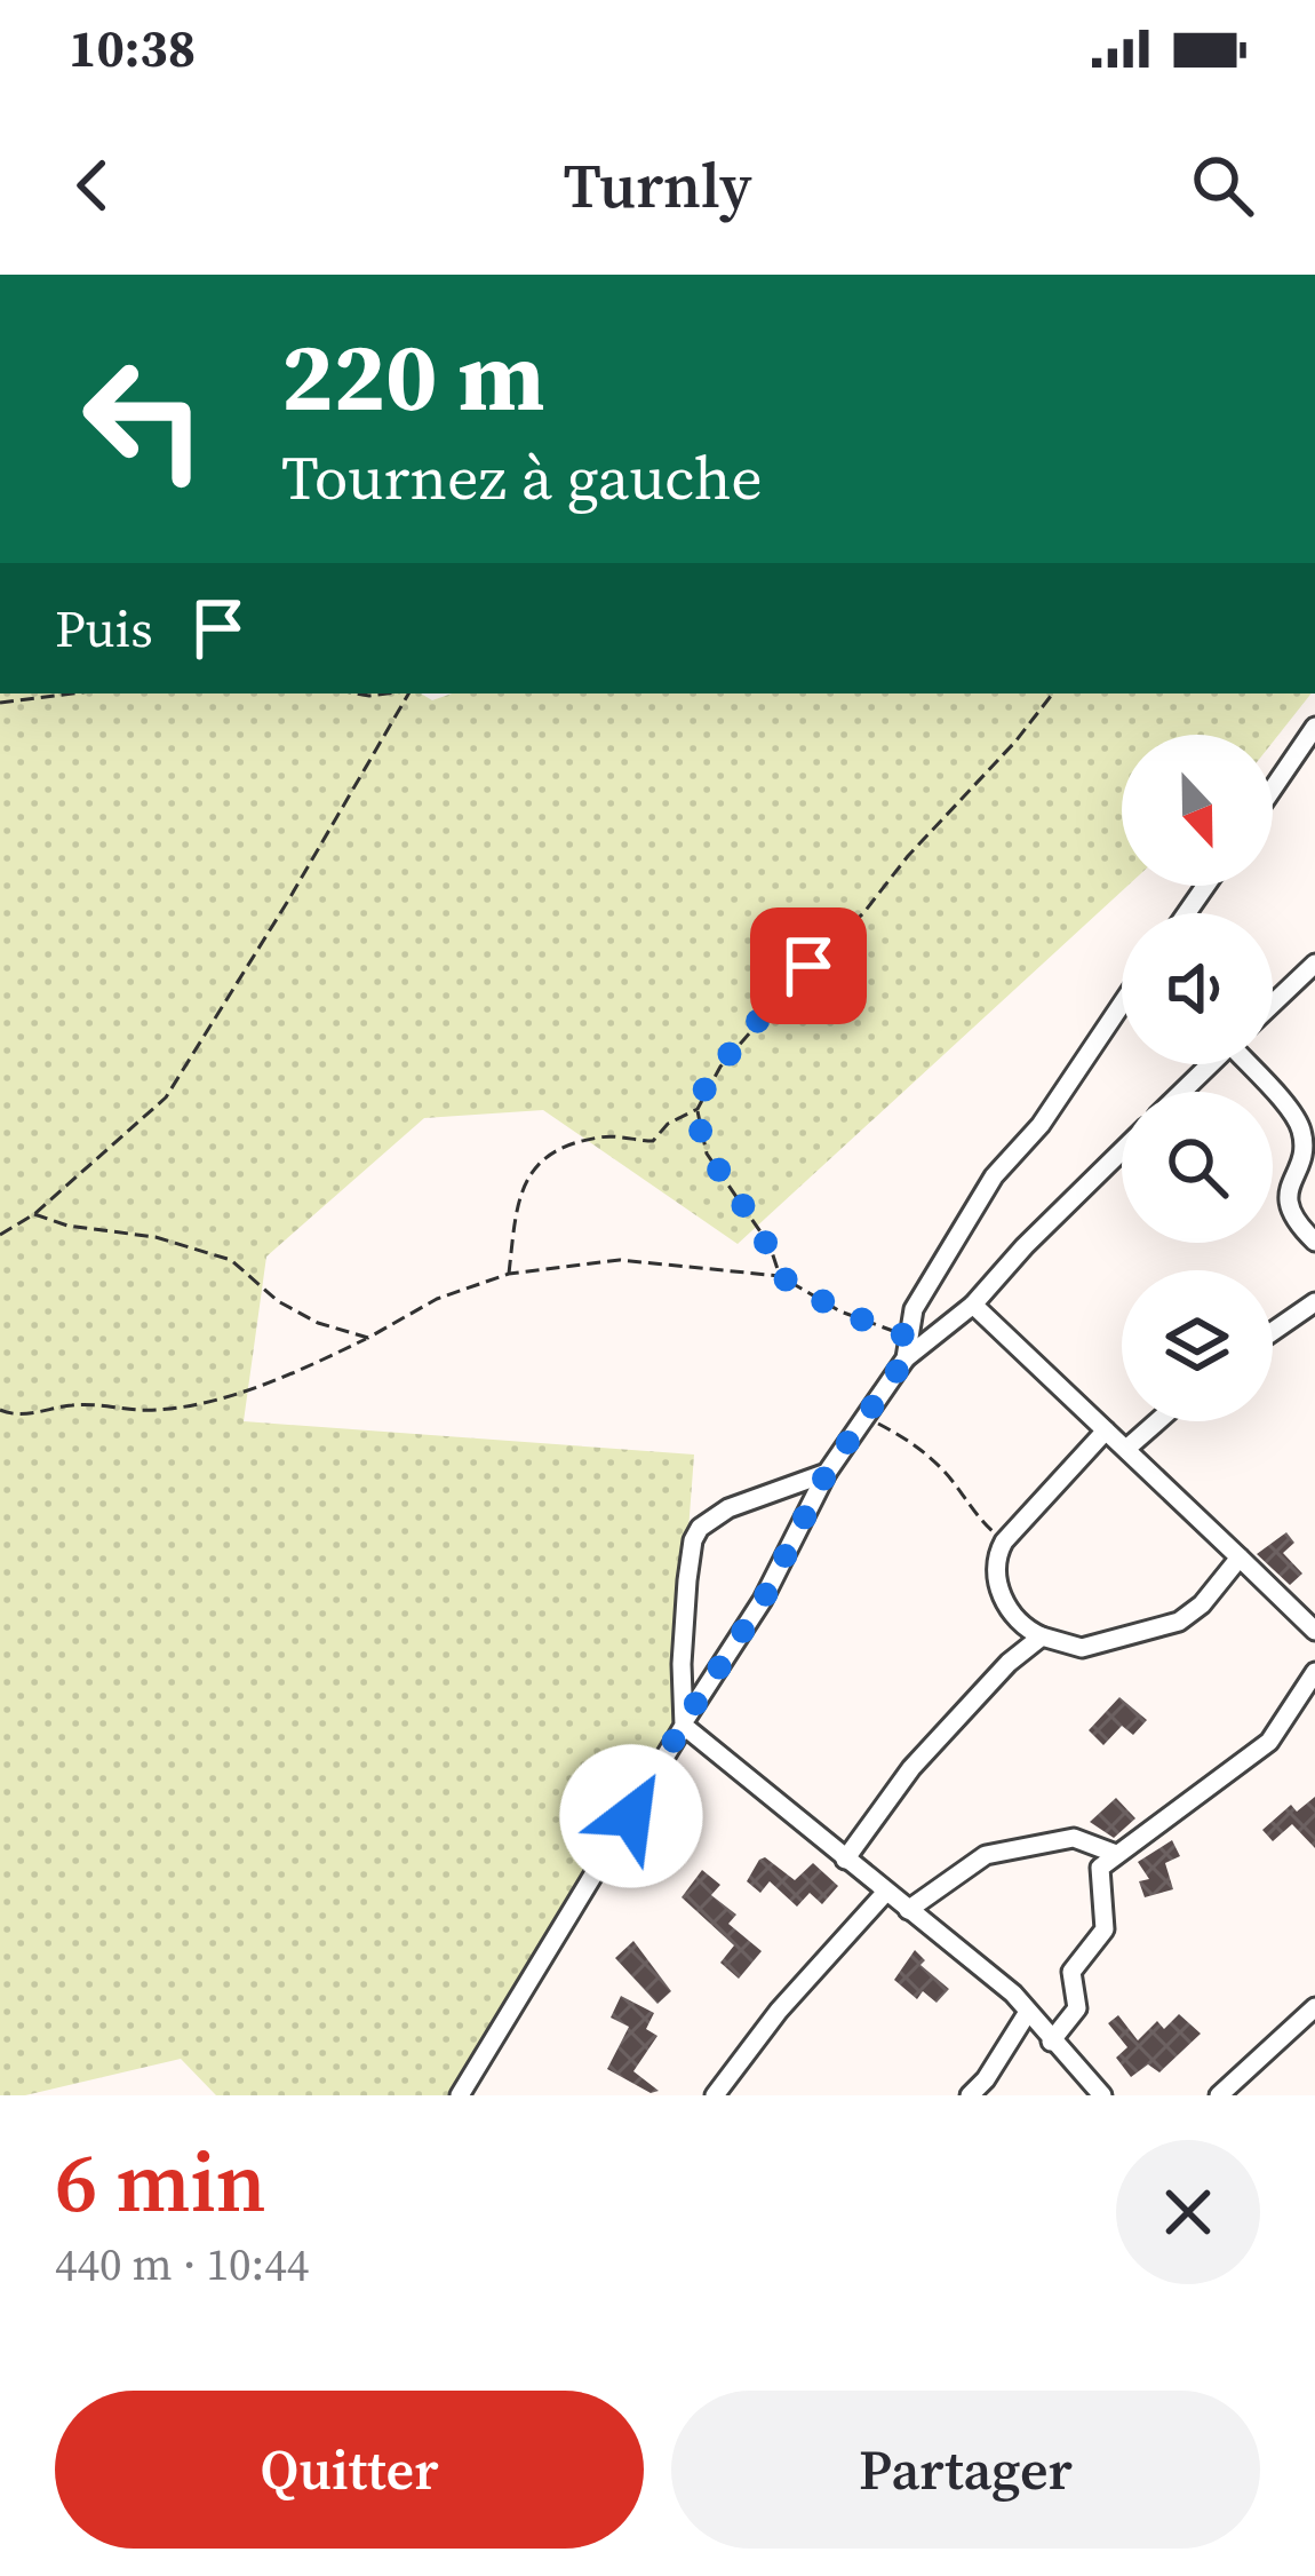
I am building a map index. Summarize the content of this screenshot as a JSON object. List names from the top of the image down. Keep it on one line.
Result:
{"north":"bottom","page":{"status":"10:38","header":"Turnly","turn":["220 m","Tournez à gauche"],"then":"Puis","heading":["6 min","440 m · 10:44"],"buttons":["Quitter","Partager"]}}
